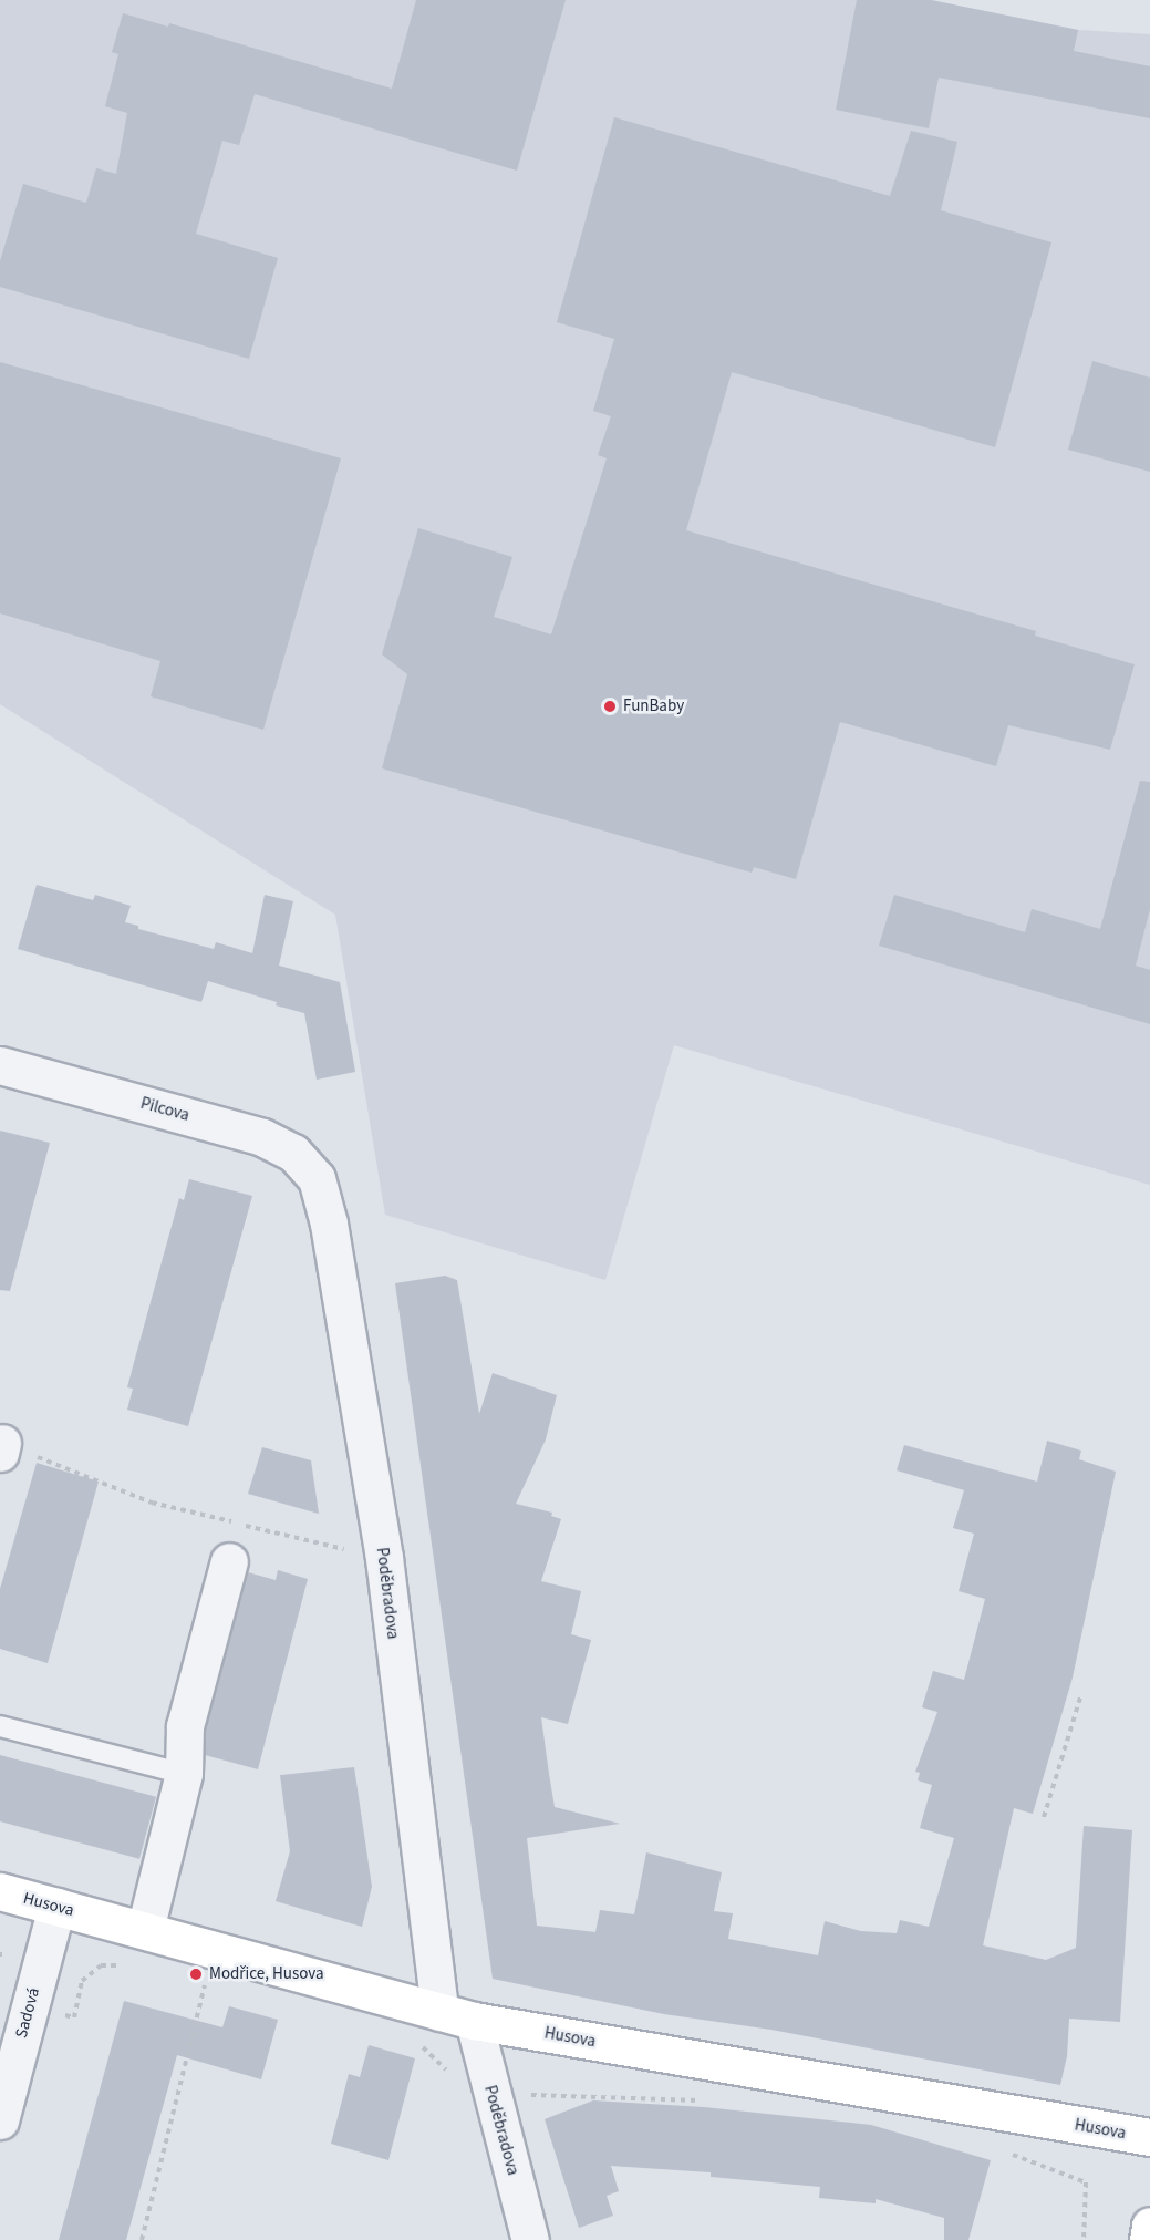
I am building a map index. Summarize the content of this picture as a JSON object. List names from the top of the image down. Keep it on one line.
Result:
{"streets":{"street":["Pilcova","Poděbradova","Husova","Sadová"]},"crossings":[["Pilcova","Poděbradova"],["Poděbradova","Husova"],["Husova","Sadová"]],"places":["FunBaby","Modřice, Husova"]}
